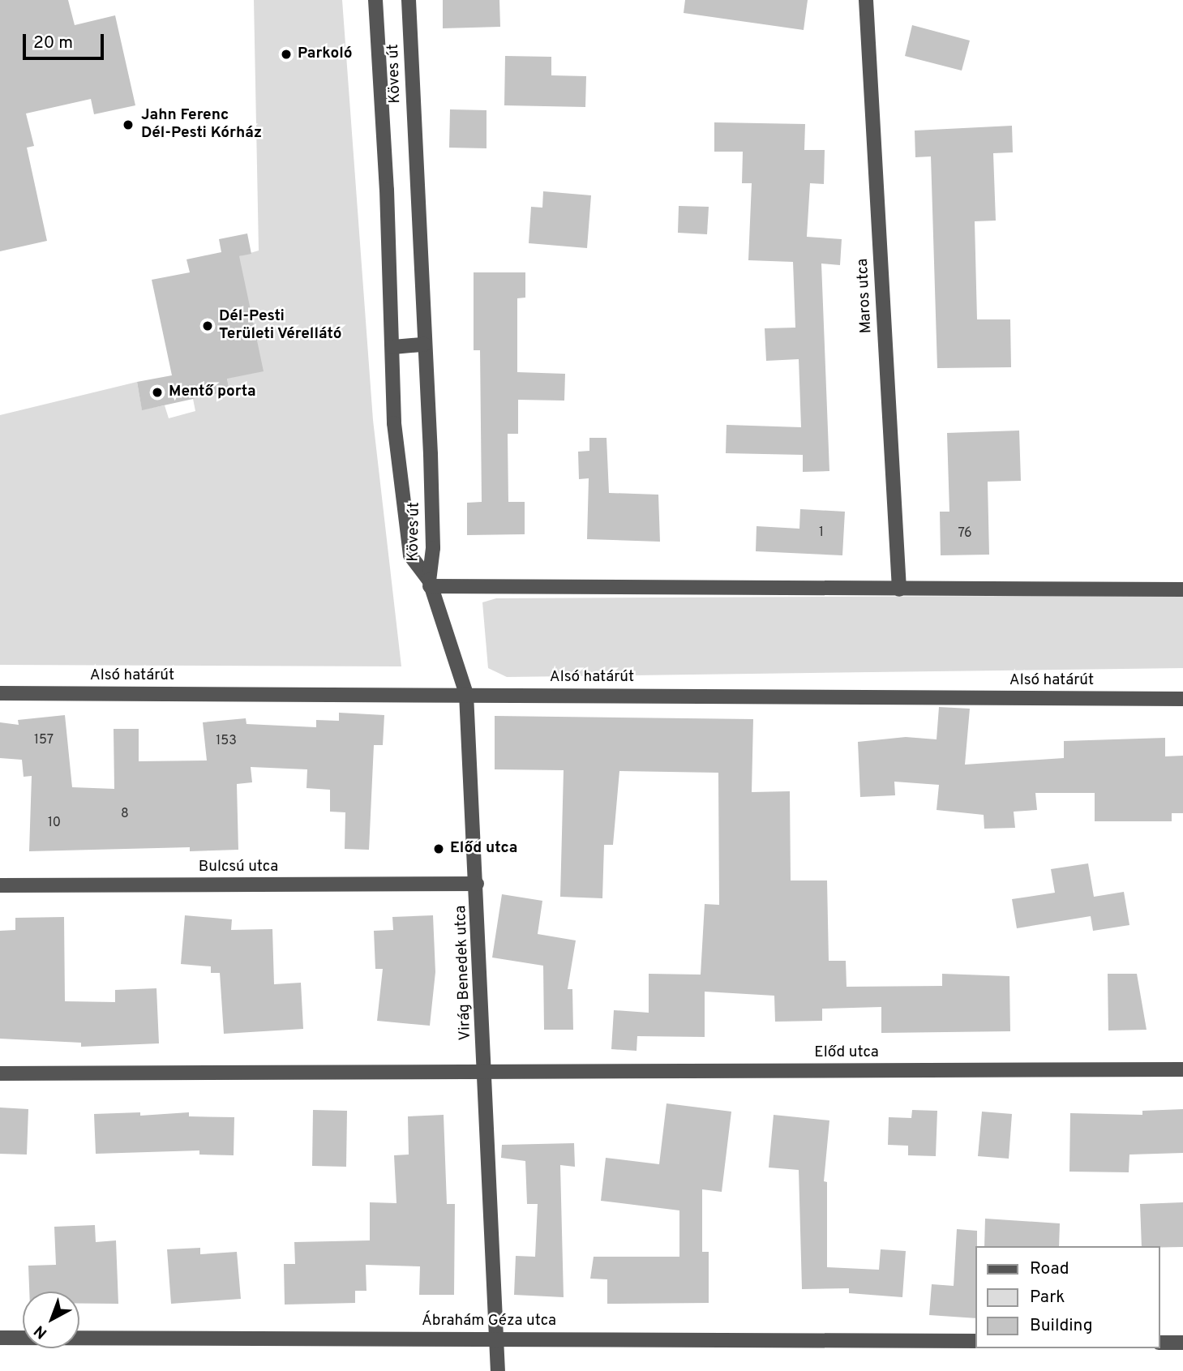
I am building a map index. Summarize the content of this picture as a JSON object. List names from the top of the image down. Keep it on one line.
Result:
{"streets":{"street":["Köves út","Maros utca","Alsó határút","Bulcsú utca","Virág Benedek utca","Előd utca","Ábrahám Géza utca"]},"crossings":[["Köves út","Virág Benedek utca"],["Alsó határút","Virág Benedek utca"],["Bulcsú utca","Virág Benedek utca"],["Virág Benedek utca","Előd utca"],["Virág Benedek utca","Ábrahám Géza utca"]],"places":["Parkoló","Jahn Ferenc Dél-Pesti Kórház","Dél-Pesti Területi Vérellátó","Mentő porta","Előd utca"],"house_numbers":["1","76","157","153","8","10"],"legend":["Road","Park","Building"],"scale_bar":"20 m","north":"bottom left"}
